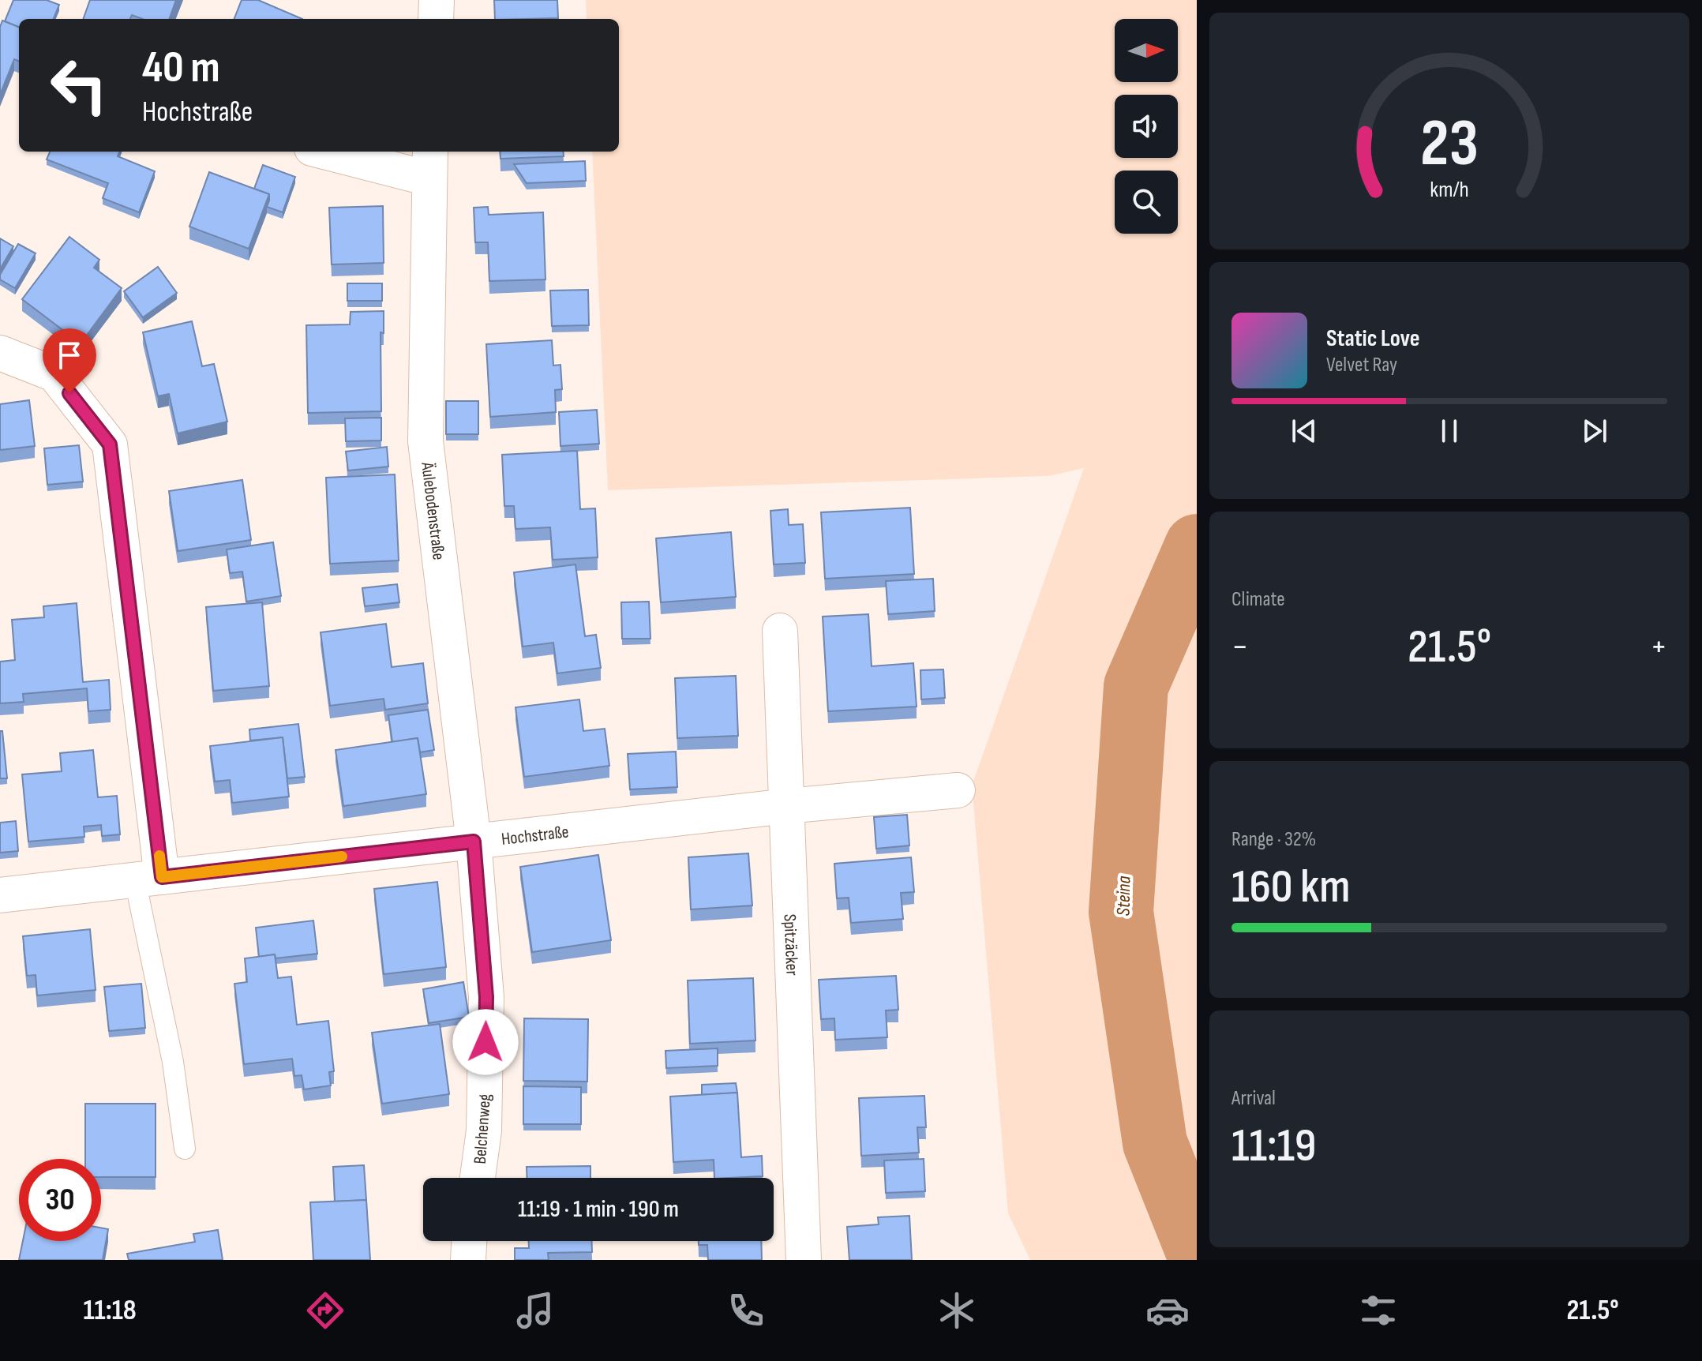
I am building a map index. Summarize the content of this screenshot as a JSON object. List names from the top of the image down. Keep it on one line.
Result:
{"streets":{"street":["Äulebodenstraße","Hochstraße","Spitzäcker","Belchenweg"]},"crossings":[["Äulebodenstraße","Hochstraße"],["Äulebodenstraße","Belchenweg"],["Hochstraße","Spitzäcker"],["Hochstraße","Belchenweg"]],"water":["Steina"],"north":"right","page":{"turn":["40 m","Hochstraße"],"song":["Static Love","Velvet Ray"],"tile":["Climate",["Range · 32%","160 km"],["Arrival","11:19"]],"heat":["−","21.5°","+"],"limit":"30","trip":"11:19 · 1 min · 190 m","tabs":["11:18","21.5°"],"gauge":["23","km/h"]}}
